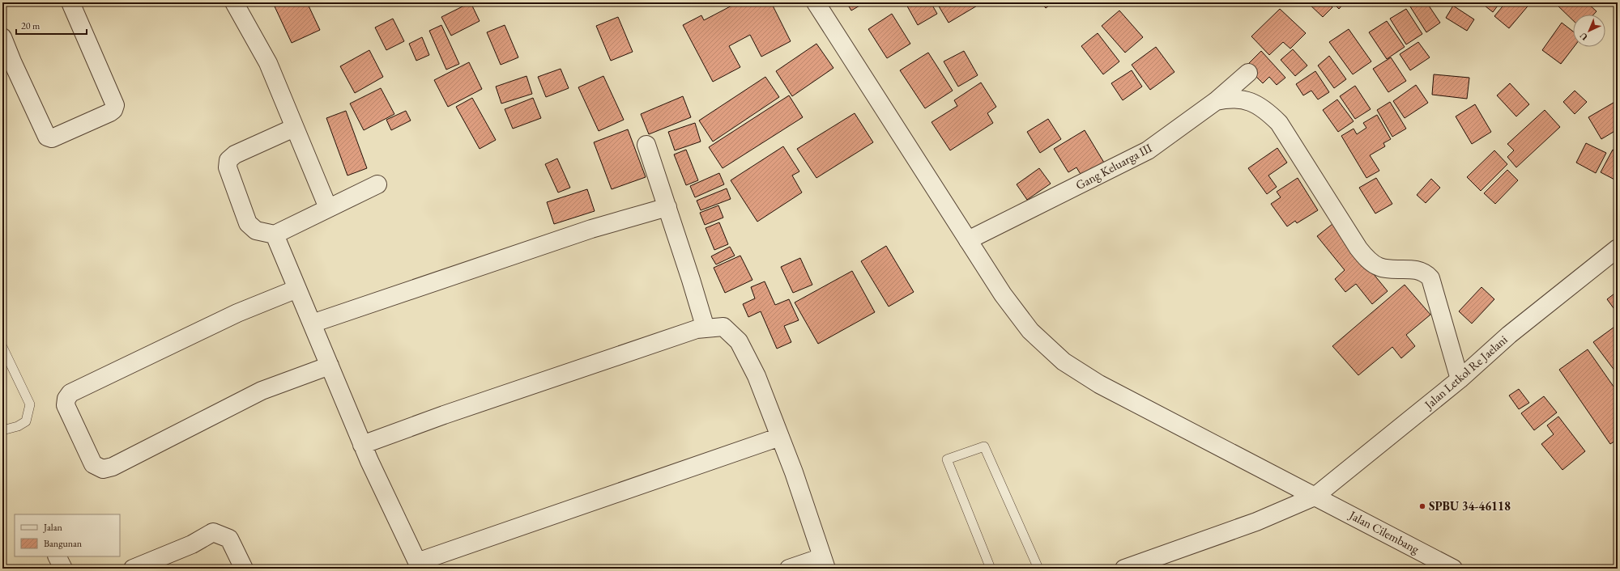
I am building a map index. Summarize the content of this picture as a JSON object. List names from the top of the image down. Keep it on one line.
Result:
{"streets":{"street":["Gang Keluarga III","Jalan Letkol Re Jaelani","Jalan Cilembang"]},"crossings":[["Gang Keluarga III","Jalan Cilembang"],["Jalan Letkol Re Jaelani","Jalan Cilembang"]],"places":["SPBU 34-46118"],"legend":["Jalan","Bangunan"],"scale_bar":"20 m","north":"bottom left"}
